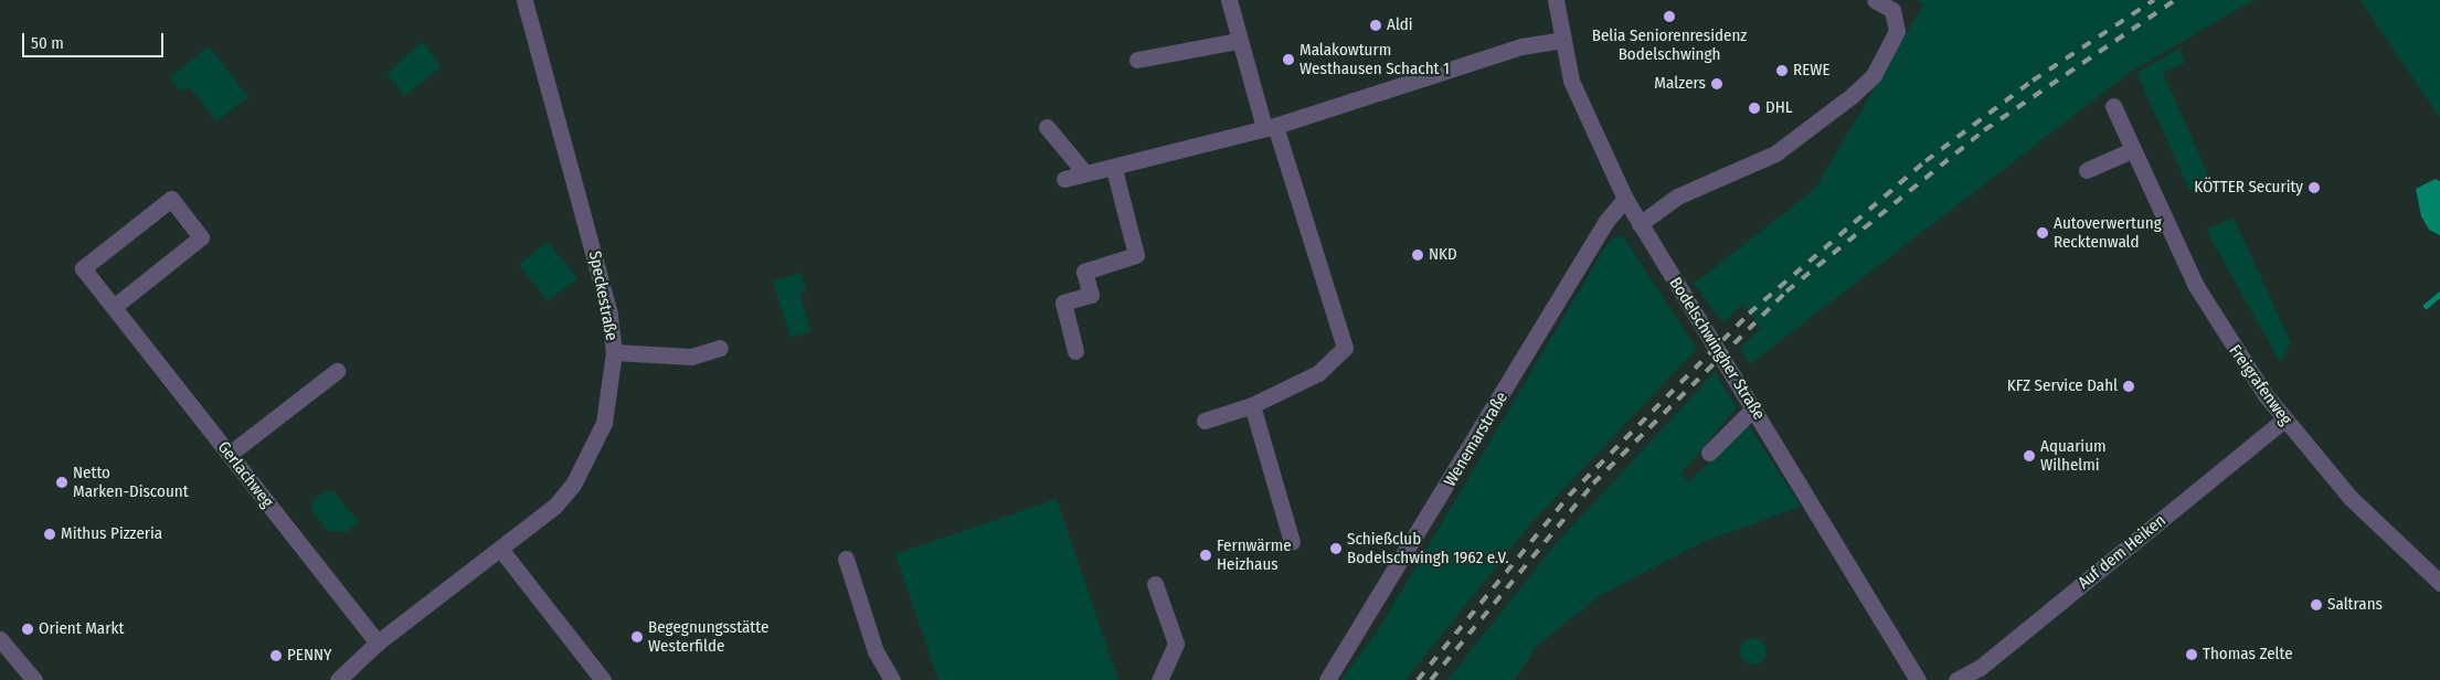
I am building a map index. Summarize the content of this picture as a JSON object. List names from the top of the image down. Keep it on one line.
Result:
{"streets":{"street":["Speckestraße","Bodelschwingher Straße","Freigrafenweg","Wenemarstraße","Gerlachweg","Auf dem Heiken"]},"crossings":[["Speckestraße","Gerlachweg"],["Bodelschwingher Straße","Wenemarstraße"],["Freigrafenweg","Auf dem Heiken"]],"places":["Belia Seniorenresidenz Bodelschwingh","Aldi","Malakowturm Westhausen Schacht 1","REWE","Malzers","DHL","KÖTTER Security","Autoverwertung Recktenwald","NKD","KFZ Service Dahl","Aquarium Wilhelmi","Netto Marken-Discount","Mithus Pizzeria","Schießclub Bodelschwingh 1962 e.V.","Fernwärme Heizhaus","Saltrans","Orient Markt","Begegnungsstätte Westerfilde","Thomas Zelte","PENNY"],"scale_bar":"50 m"}
